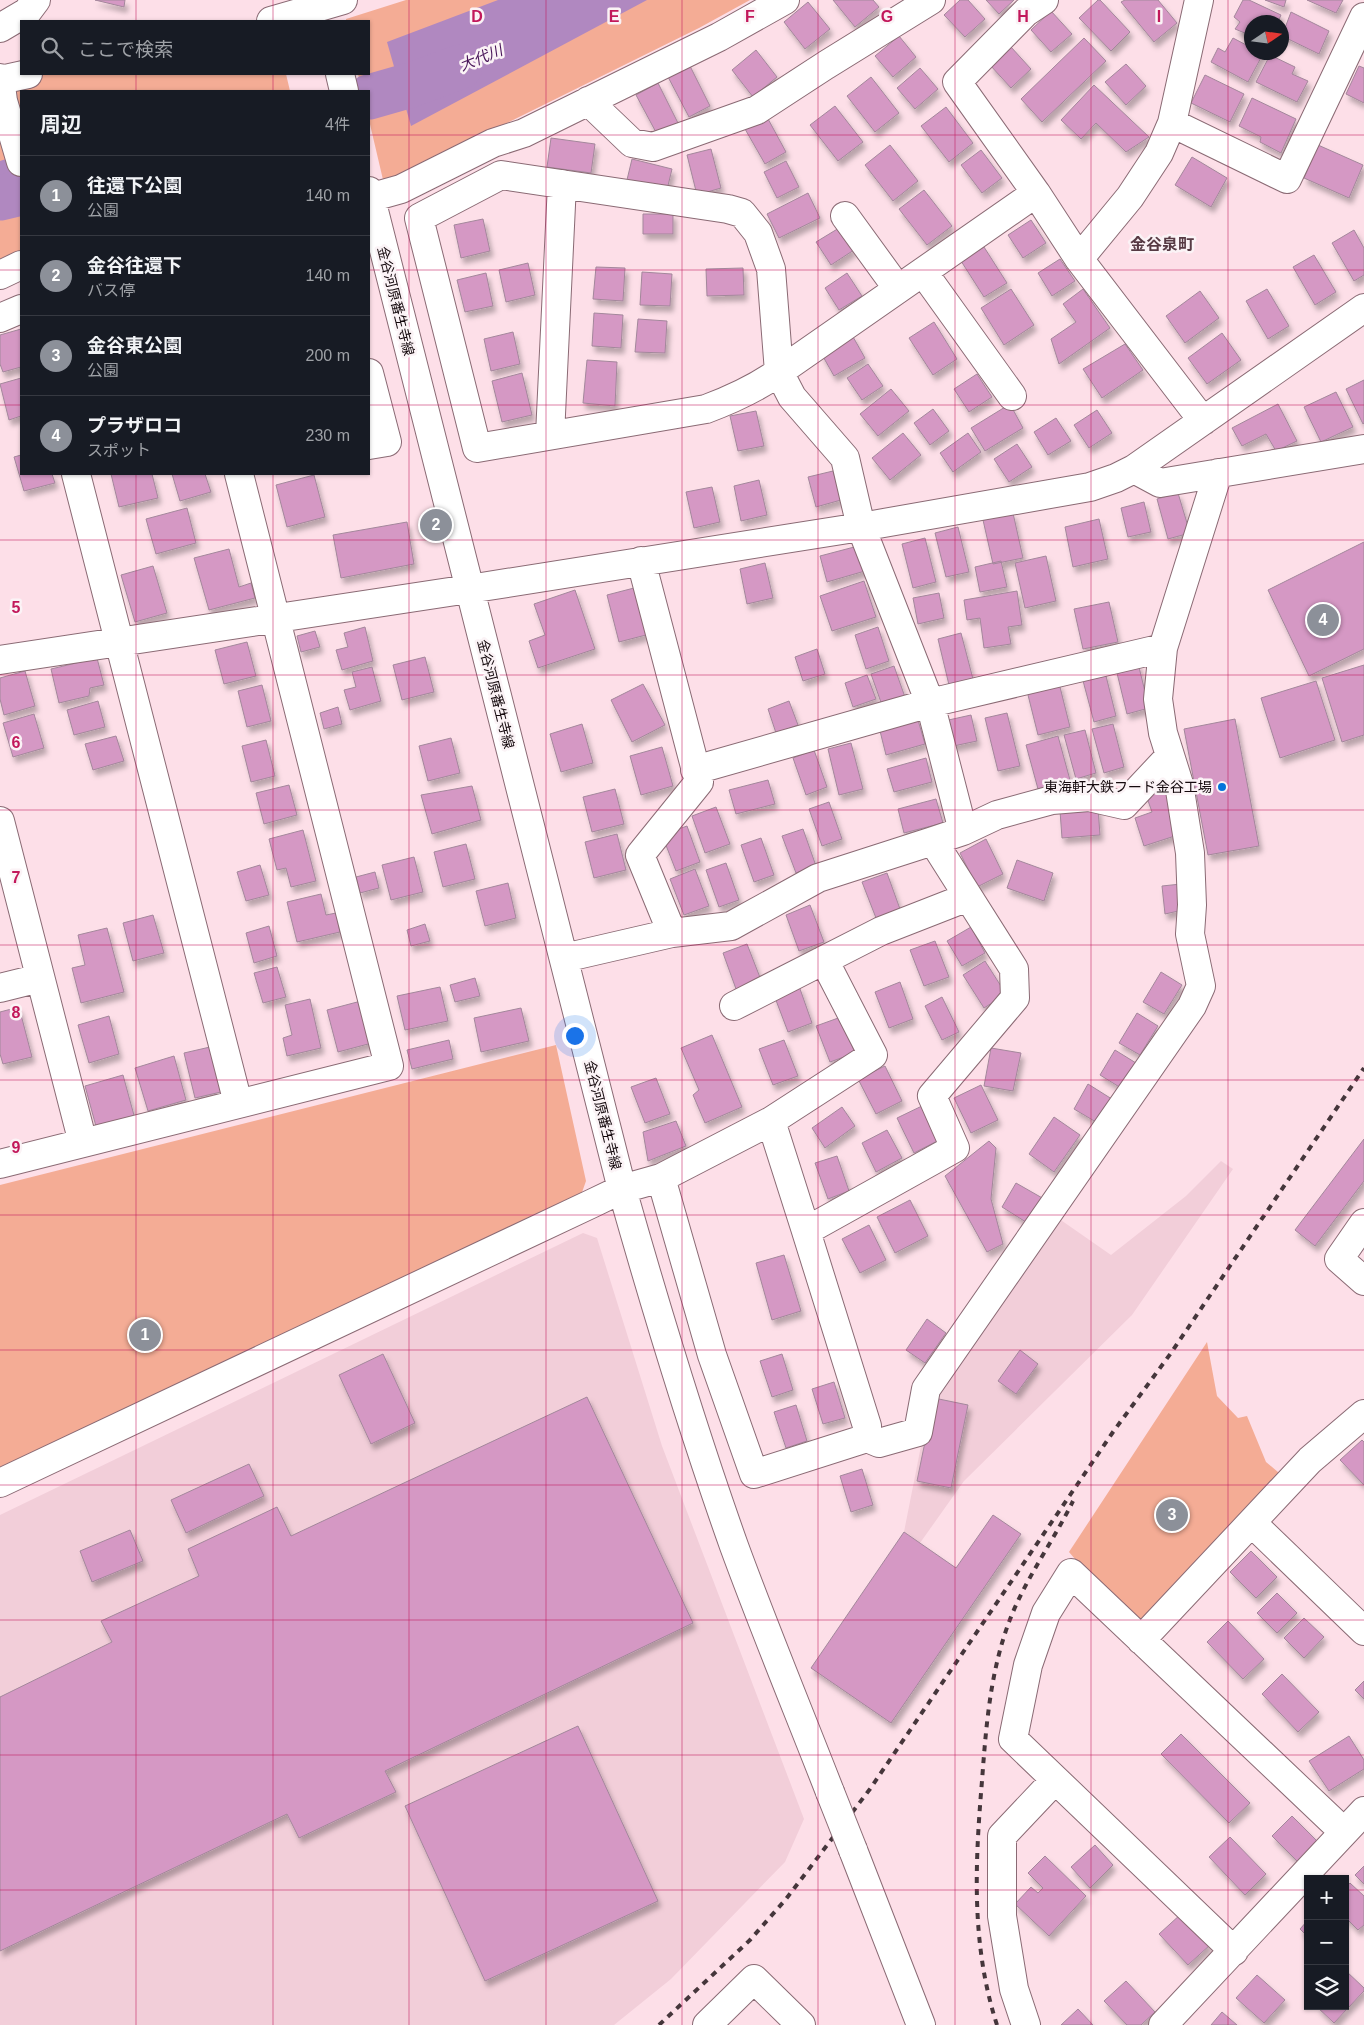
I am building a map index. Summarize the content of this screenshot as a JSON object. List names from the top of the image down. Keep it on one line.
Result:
{"streets":{"street":["金谷河原番生寺線"]},"districts":["金谷泉町"],"water":["大代川"],"places":["東海軒大鉄フード金谷工場"],"north":"right","page":{"search":"ここで検索","heading":["周辺","4件"],"list":[{"mark":"1","name":"往還下公園","note":"公園","value":"140 m"},{"mark":"2","name":"金谷往還下","note":"バス停","value":"140 m"},{"mark":"3","name":"金谷東公園","note":"公園","value":"200 m"},{"mark":"4","name":"プラザロコ","note":"スポット","value":"230 m"}],"pins":["2","4","1","3"],"map_buttons":["+","−"]},"grid":{"columns":["D","E","F","G","H","I"],"rows":["5","6","7","8","9"]}}
